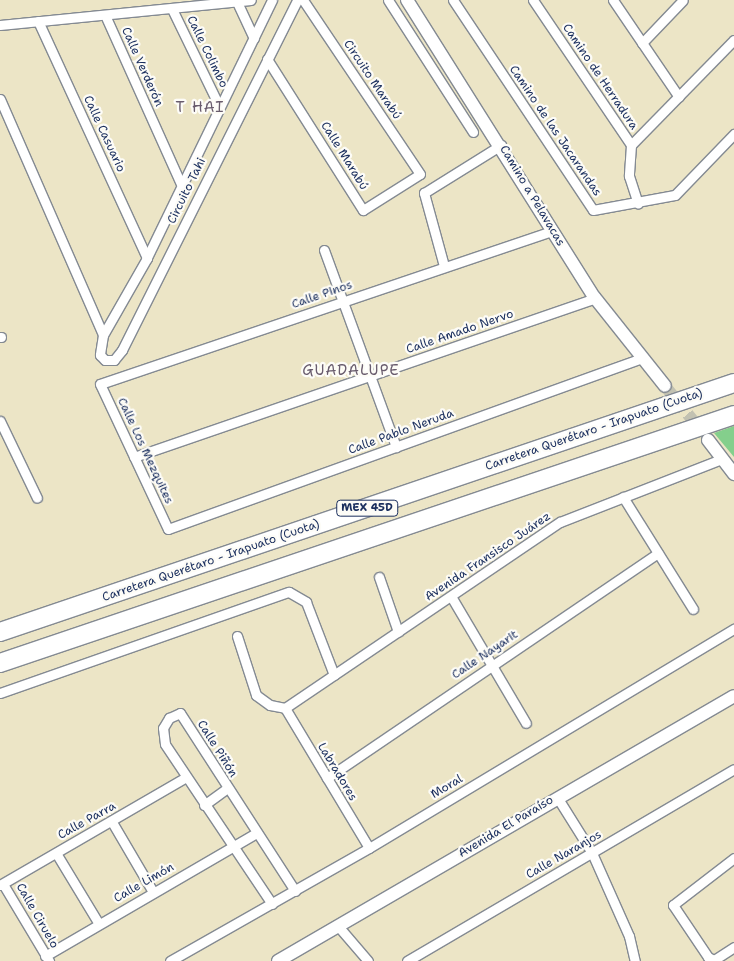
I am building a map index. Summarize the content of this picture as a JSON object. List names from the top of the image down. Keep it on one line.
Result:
{"streets":{"highway":["Carretera Querétaro - Irapuato (Cuota)","MEX 45D"],"street":["Calle Colimbo","Calle Verderón","Camino de Herradura","Circuito Marabú","Camino de las Jacarandas","Calle Casuario","Calle Marabú","Circuito Tahi","Camino a Pelavacas","Calle Pinos","Calle Amado Nervo","Calle Pablo Neruda","Calle Los Mezquites","Avenida Fransisco Juárez","Calle Nayarit","Calle Piñón","Labradores","Moral","Calle Parra","Avenida El Paraíso","Calle Naranjos","Calle Limón","Calle Ciruelo"]},"crossings":[["Calle Colimbo","Circuito Tahi"],["Calle Verderón","Circuito Tahi"],["Circuito Marabú","Calle Marabú"],["Calle Casuario","Circuito Tahi"],["Calle Marabú","Circuito Tahi"],["Camino a Pelavacas","Calle Pinos"],["Camino a Pelavacas","Calle Amado Nervo"],["Camino a Pelavacas","Calle Pablo Neruda"],["Calle Pinos","Calle Los Mezquites"],["Calle Amado Nervo","Calle Los Mezquites"],["Calle Pablo Neruda","Calle Los Mezquites"],["Avenida Fransisco Juárez","Labradores"],["Calle Nayarit","Labradores"],["Calle Piñón","Moral"],["Calle Piñón","Calle Parra"],["Calle Piñón","Calle Limón"],["Labradores","Moral"],["Calle Parra","Calle Ciruelo"],["Calle Limón","Calle Ciruelo"]],"districts":["T HAI","GUADALUPE"]}
